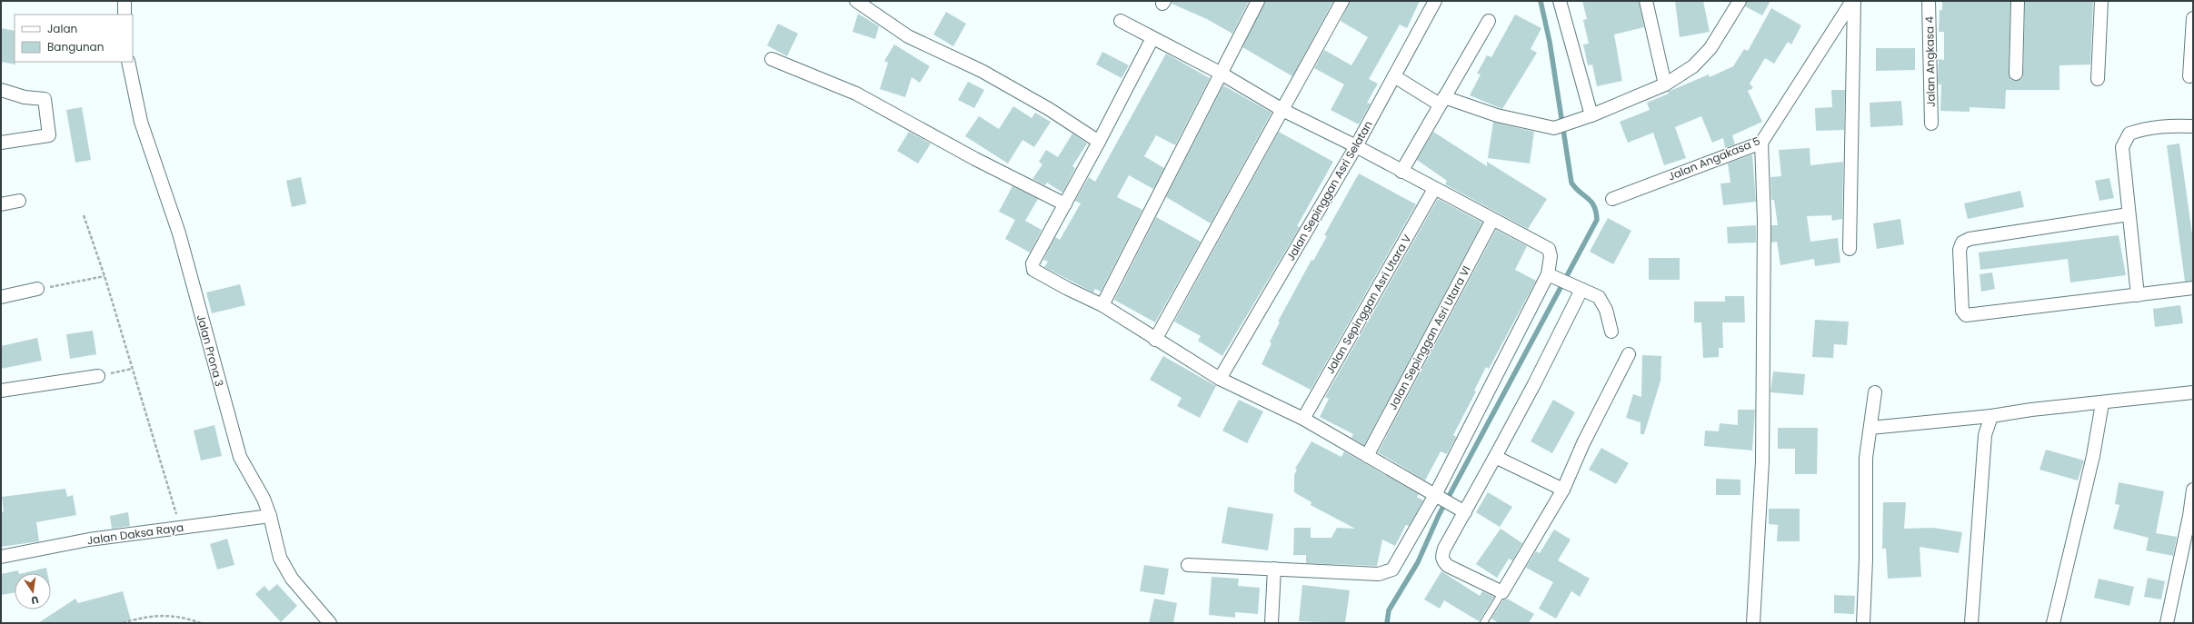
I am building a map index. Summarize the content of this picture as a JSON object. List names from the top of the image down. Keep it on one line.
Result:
{"streets":{"street":["Jalan Angkasa 4","Jalan Angakasa 5","Jalan Sepinggan Asri Selatan","Jalan Sepinggan Asri Utara V","Jalan Sepinggan Asri Utara VI","Jalan Prona 3","Jalan Daksa Raya"]},"crossings":[["Jalan Prona 3","Jalan Daksa Raya"]],"legend":["Jalan","Bangunan"],"north":"bottom"}
